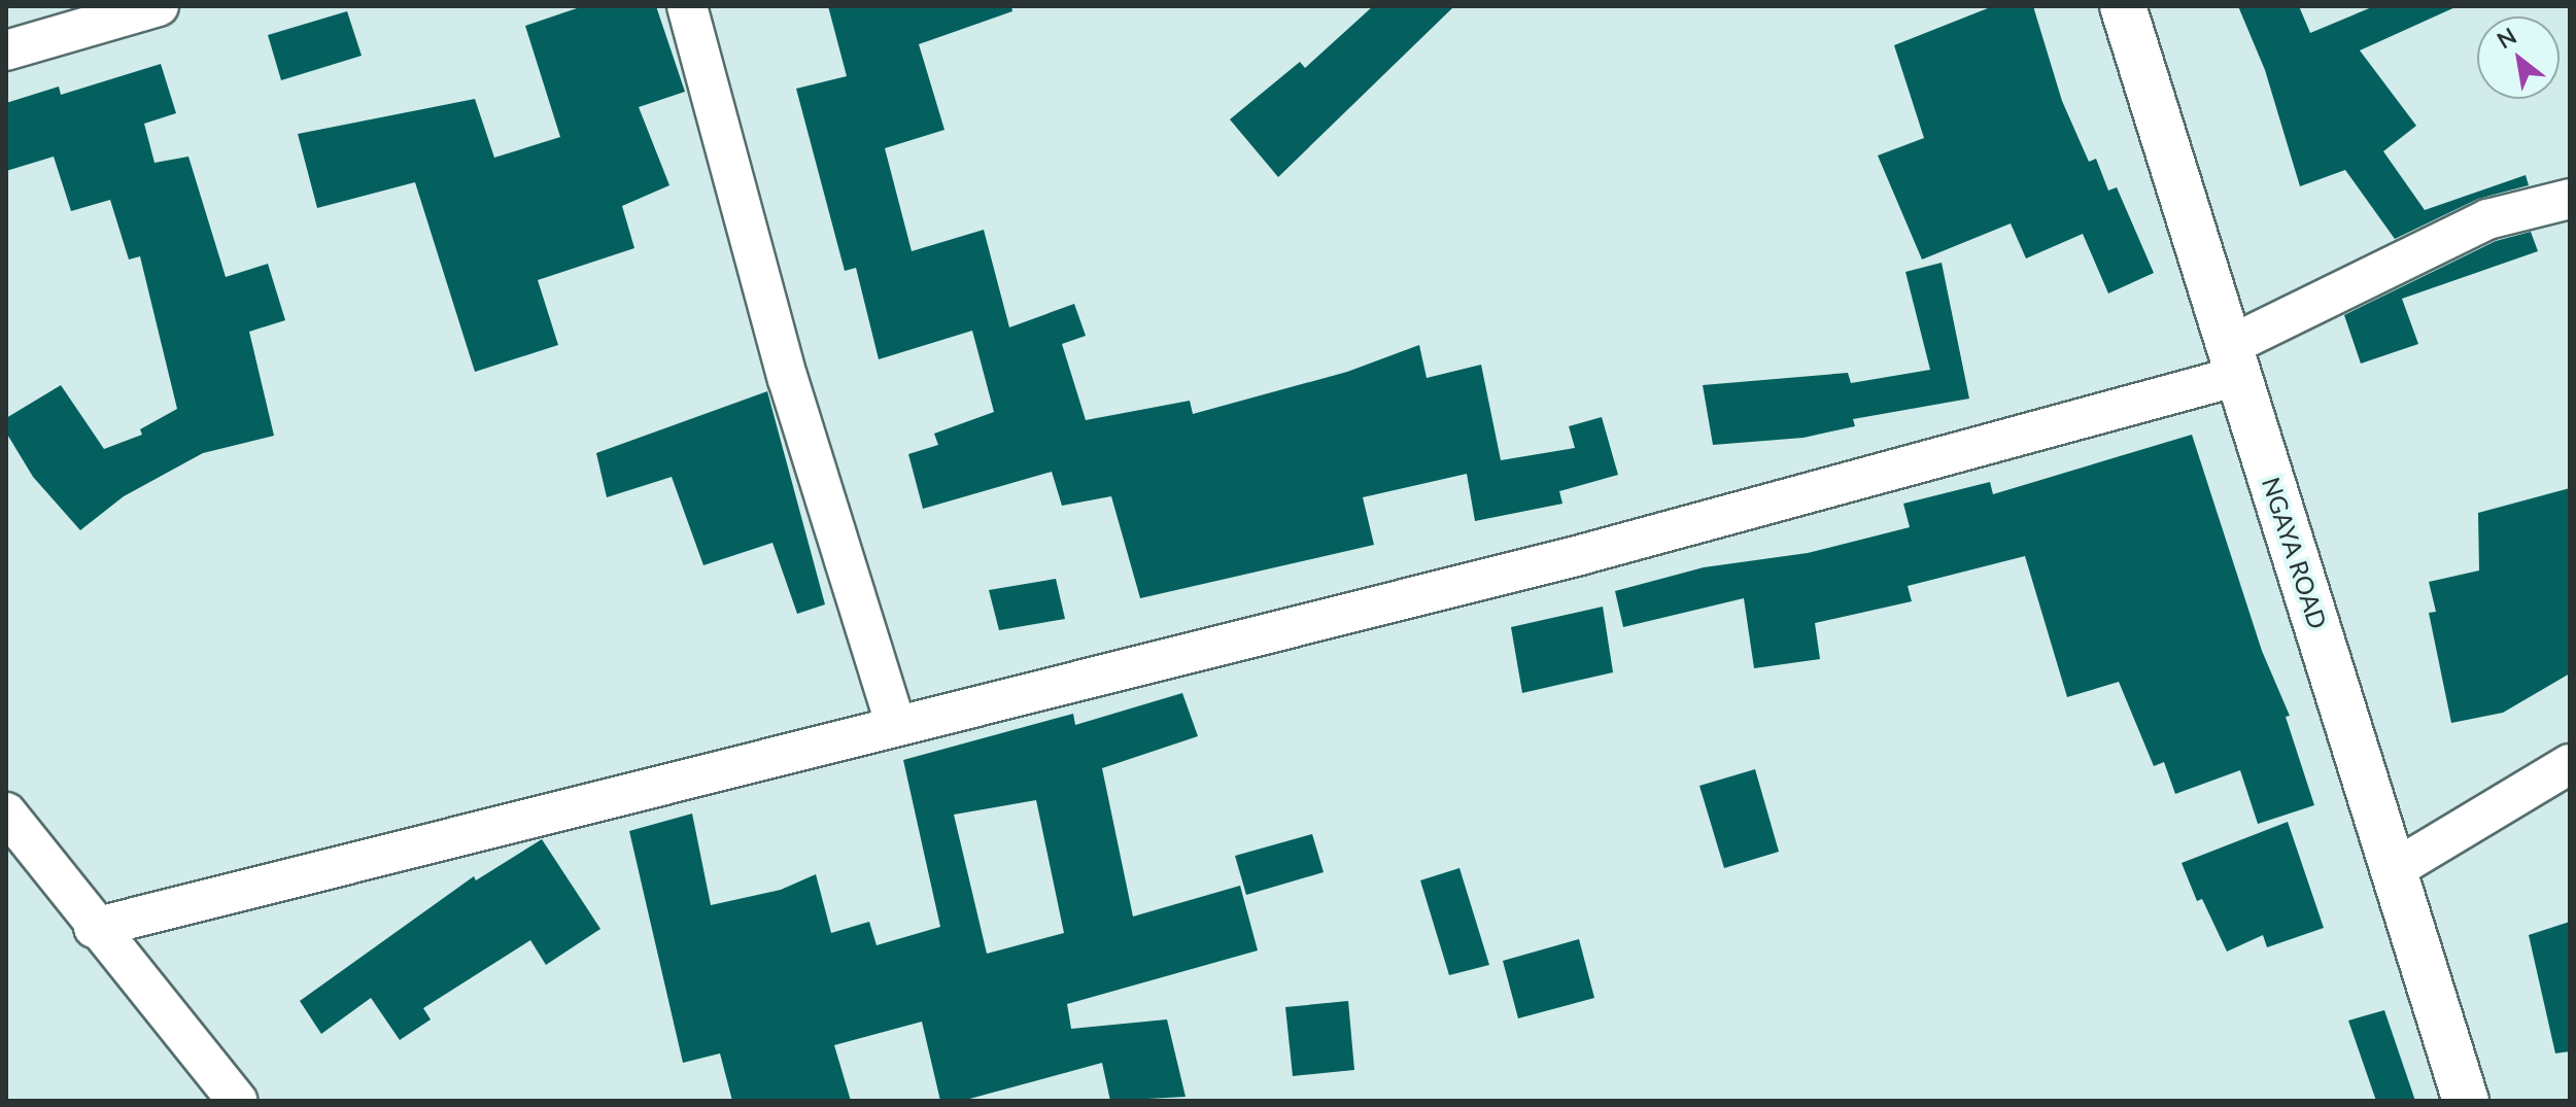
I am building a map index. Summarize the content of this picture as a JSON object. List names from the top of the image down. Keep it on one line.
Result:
{"streets":{"street":["NGAYA ROAD"]},"north":"top left"}
